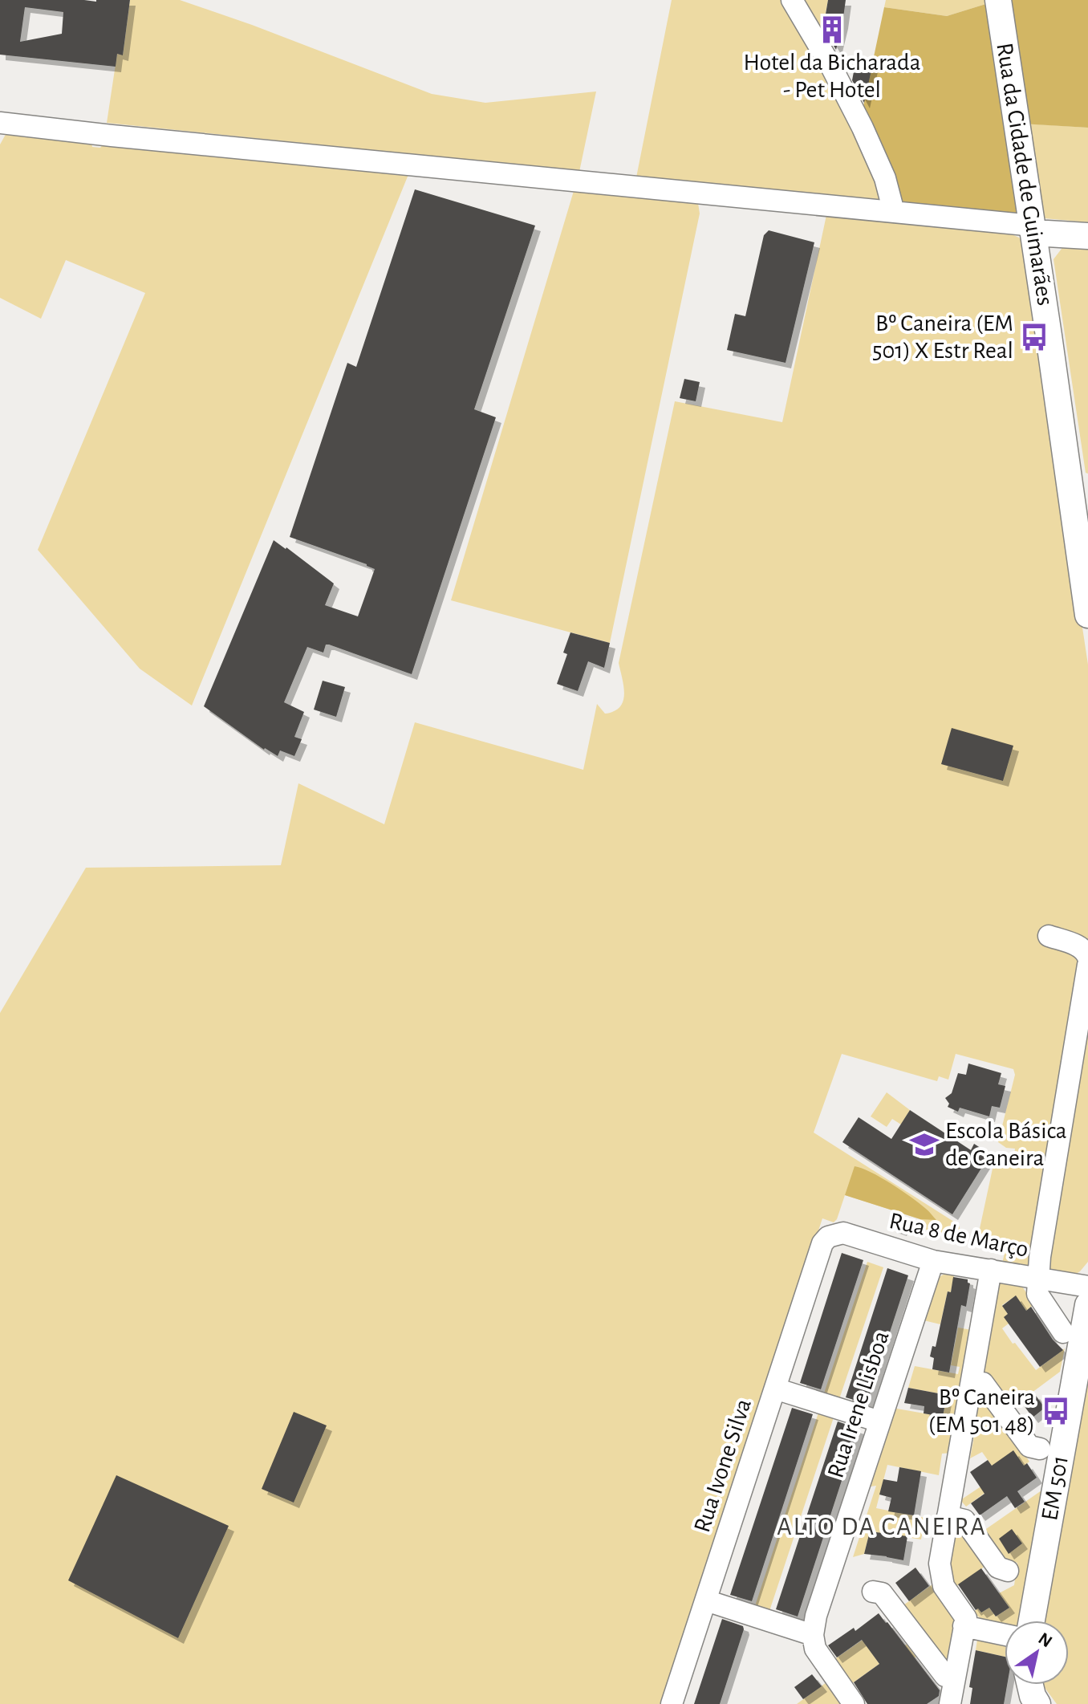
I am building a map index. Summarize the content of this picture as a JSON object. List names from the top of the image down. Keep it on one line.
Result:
{"streets":{"main road":["Rua da Cidade de Guimarães","EM 501"],"street":["Rua 8 de Março","Rua Irene Lisboa","Rua Ivone Silva"]},"crossings":[["Rua 8 de Março","Rua Irene Lisboa"],["Rua 8 de Março","Rua Ivone Silva"]],"districts":["ALTO DA CANEIRA"],"places":{"building":["Hotel da Bicharada - Pet Hotel"],"bus stop":["Bº Caneira (EM 501) X Estr Real","Bº Caneira (EM 501 48)"],"school or university":["Escola Básica de Caneira"]},"north":"top right"}
